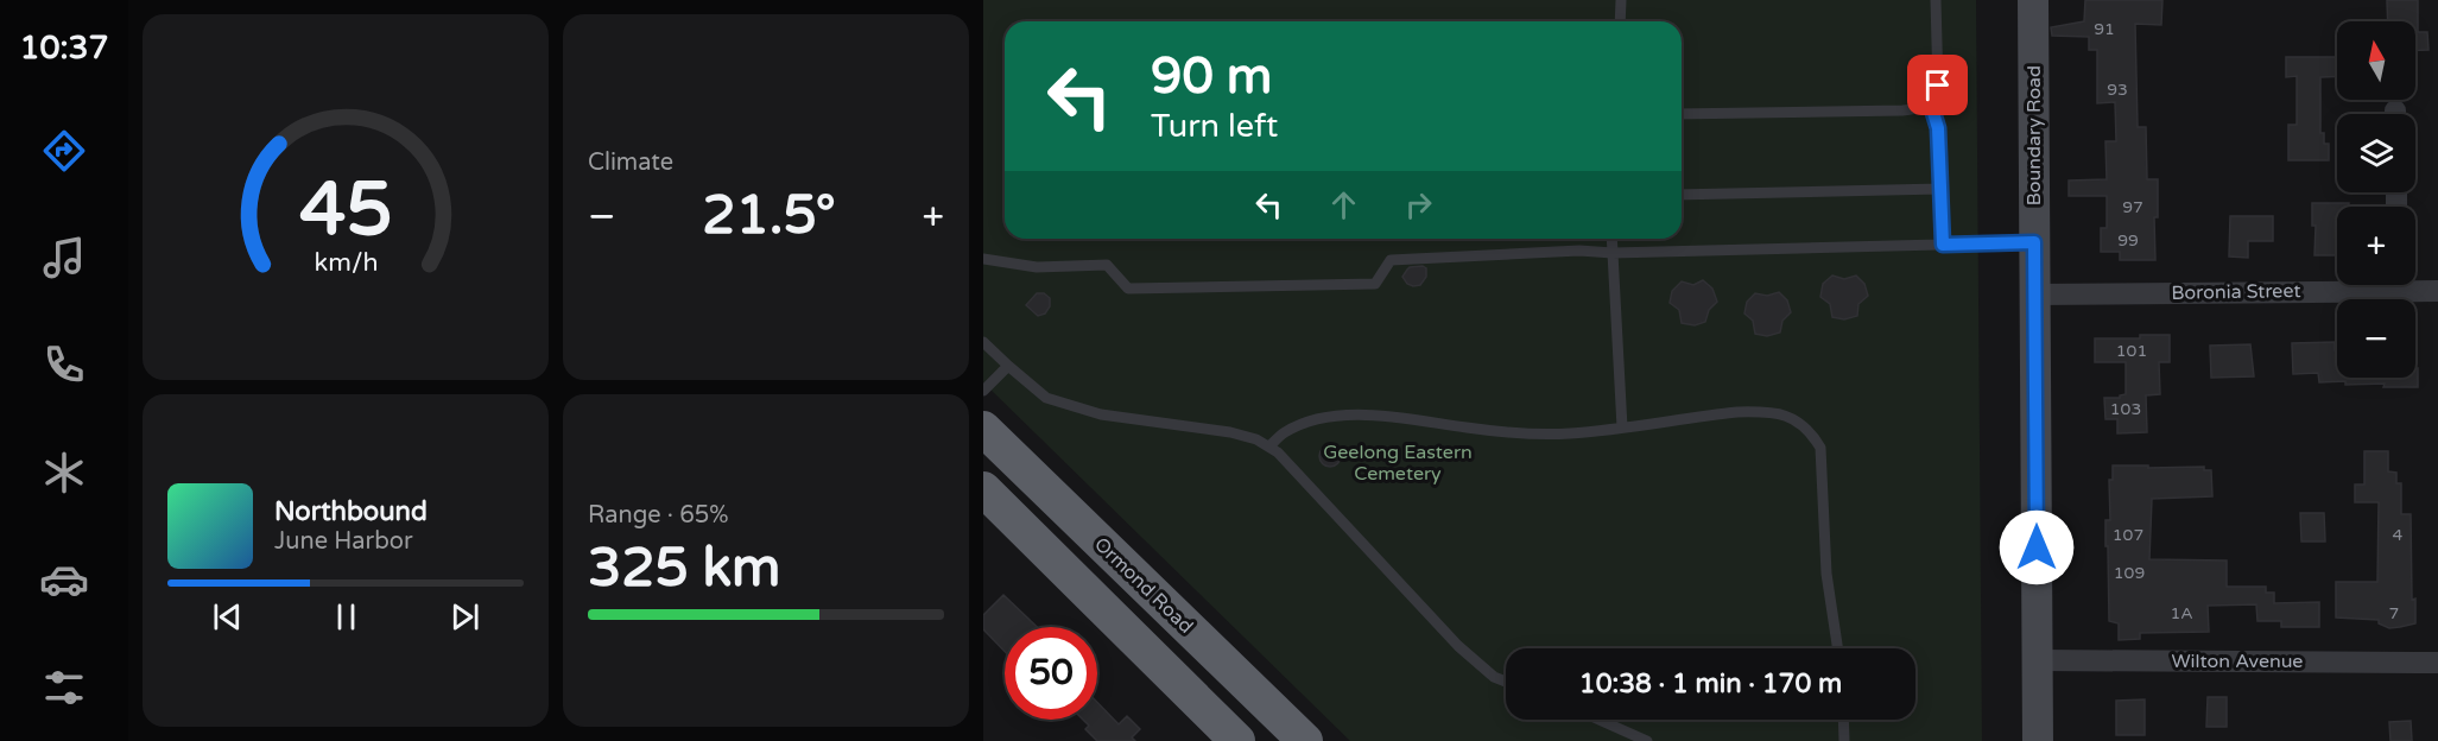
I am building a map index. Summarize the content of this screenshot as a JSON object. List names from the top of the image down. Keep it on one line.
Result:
{"streets":{"highway":["Ormond Road"],"main road":["Boundary Road"],"street":["Boronia Street","Wilton Avenue"]},"crossings":[["Boundary Road","Boronia Street"],["Boundary Road","Wilton Avenue"]],"parks":["Geelong Eastern Cemetery"],"house_numbers":["91","93","97","99","101","103","107","4","109","1A","7"],"north":"top","page":{"tabs":"10:37","tile":["Climate",["Range · 65%","325 km"]],"map_buttons":["+","−"],"turn":["90 m","Turn left"],"heat":["−","21.5°","+"],"song":["Northbound","June Harbor"],"limit":"50","trip":"10:38 · 1 min · 170 m","gauge":["45","km/h"]}}
